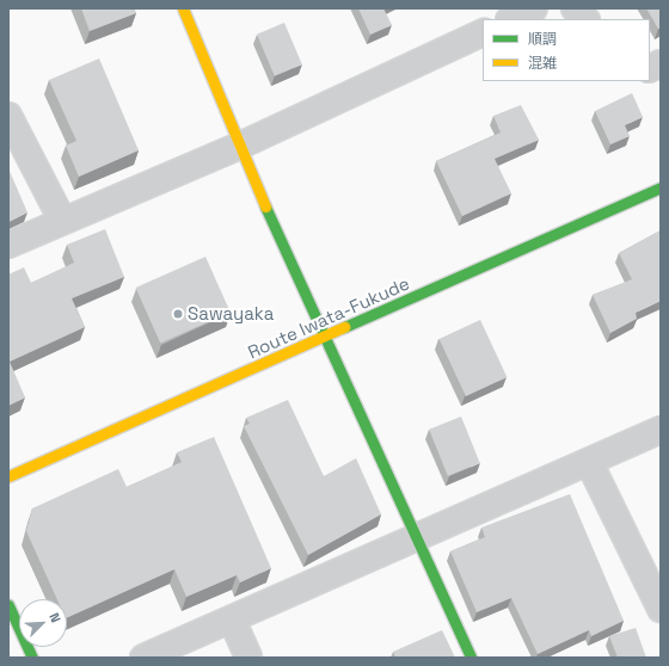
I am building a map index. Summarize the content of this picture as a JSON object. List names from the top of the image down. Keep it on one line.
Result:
{"streets":{"street":["Route Iwata-Fukude"]},"places":["Sawayaka"],"legend":["順調","混雑"],"north":"top right"}
